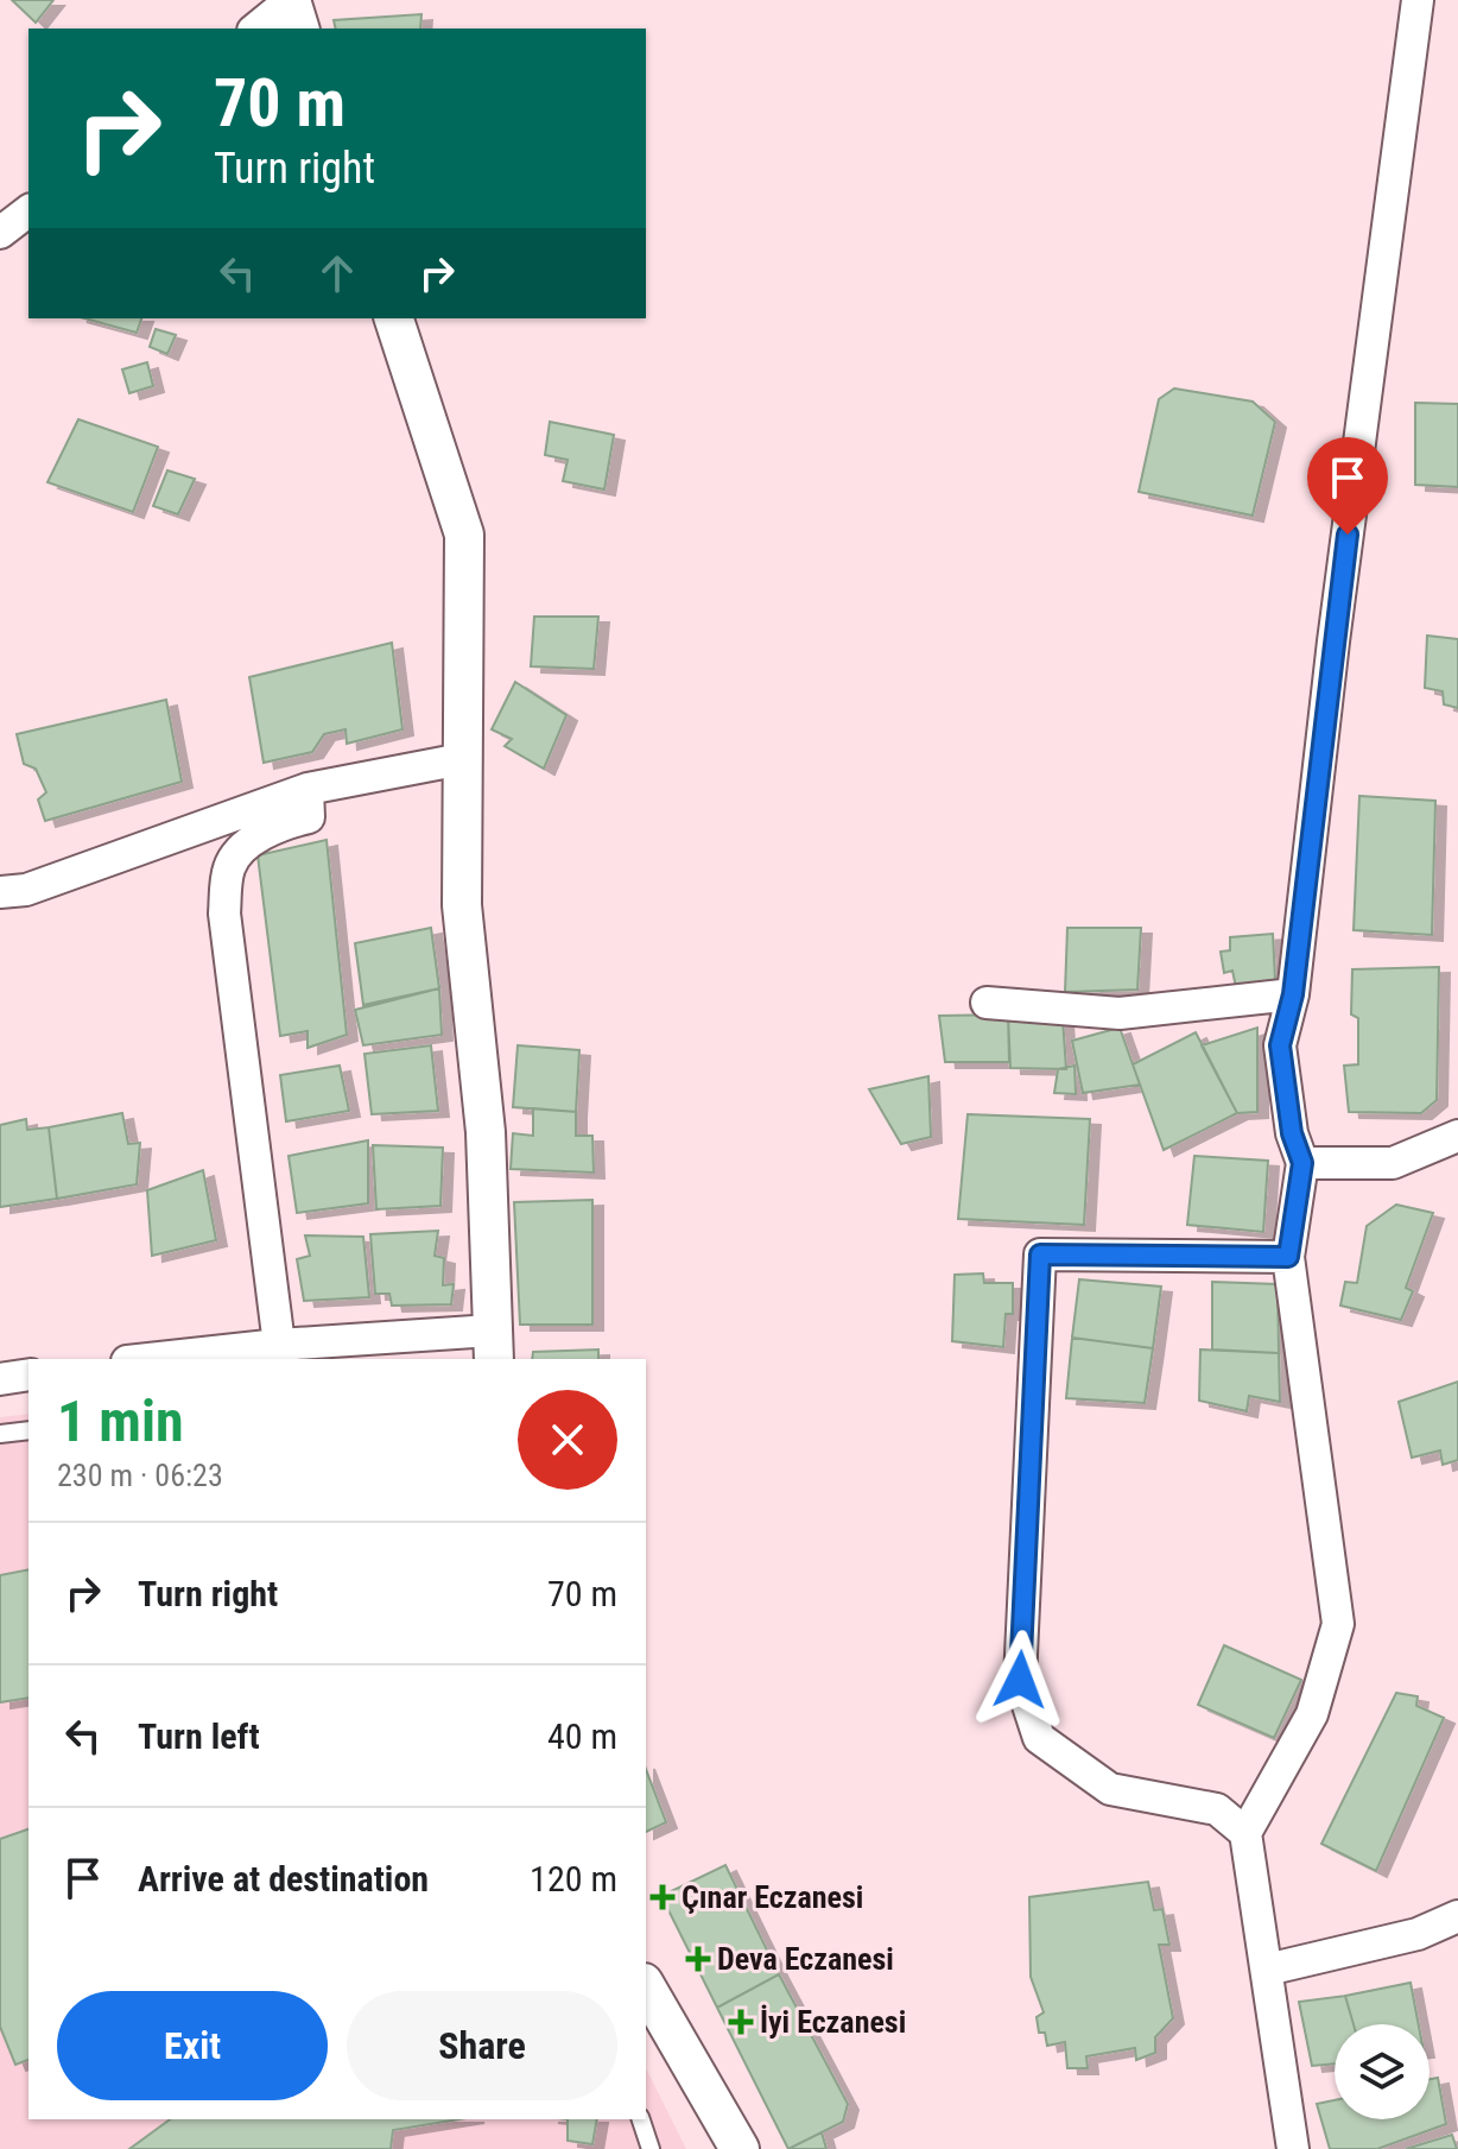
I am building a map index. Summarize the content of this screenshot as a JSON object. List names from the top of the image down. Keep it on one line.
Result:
{"places":{"health":["Çınar Eczanesi","Deva Eczanesi","İyi Eczanesi"]},"page":{"turn":["70 m","Turn right"],"heading":["1 min","230 m · 06:23"],"list":[{"name":"Turn right","value":"70 m"},{"name":"Turn left","value":"40 m"},{"name":"Arrive at destination","value":"120 m"}],"buttons":["Exit","Share"]}}
